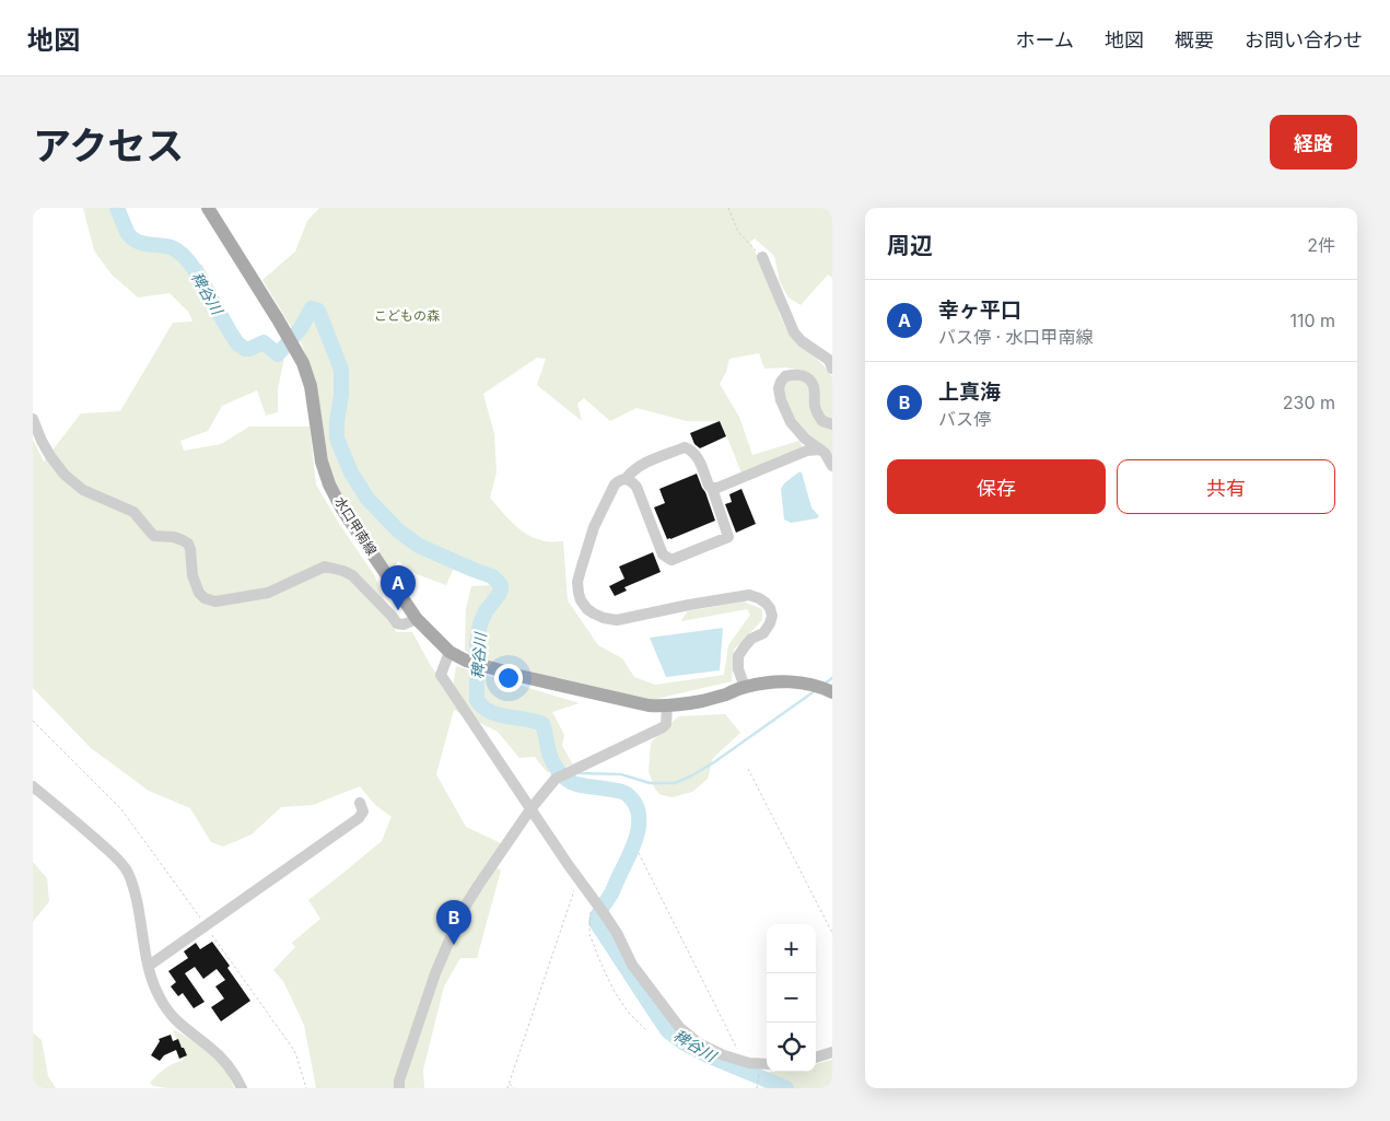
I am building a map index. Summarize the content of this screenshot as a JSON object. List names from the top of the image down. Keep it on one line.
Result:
{"streets":{"main road":["水口甲南線"]},"water":["稗谷川"],"parks":["こどもの森"],"page":{"header":"地図","nav":["ホーム","地図","概要","お問い合わせ"],"title":"アクセス","buttons":["経路",["保存","共有"]],"heading":["周辺","2件"],"list":[{"mark":"A","name":"幸ヶ平口","note":"バス停 · 水口甲南線","value":"110 m"},{"mark":"B","name":"上真海","note":"バス停","value":"230 m"}],"pins":["A","B"],"map_buttons":["+","−"]}}
